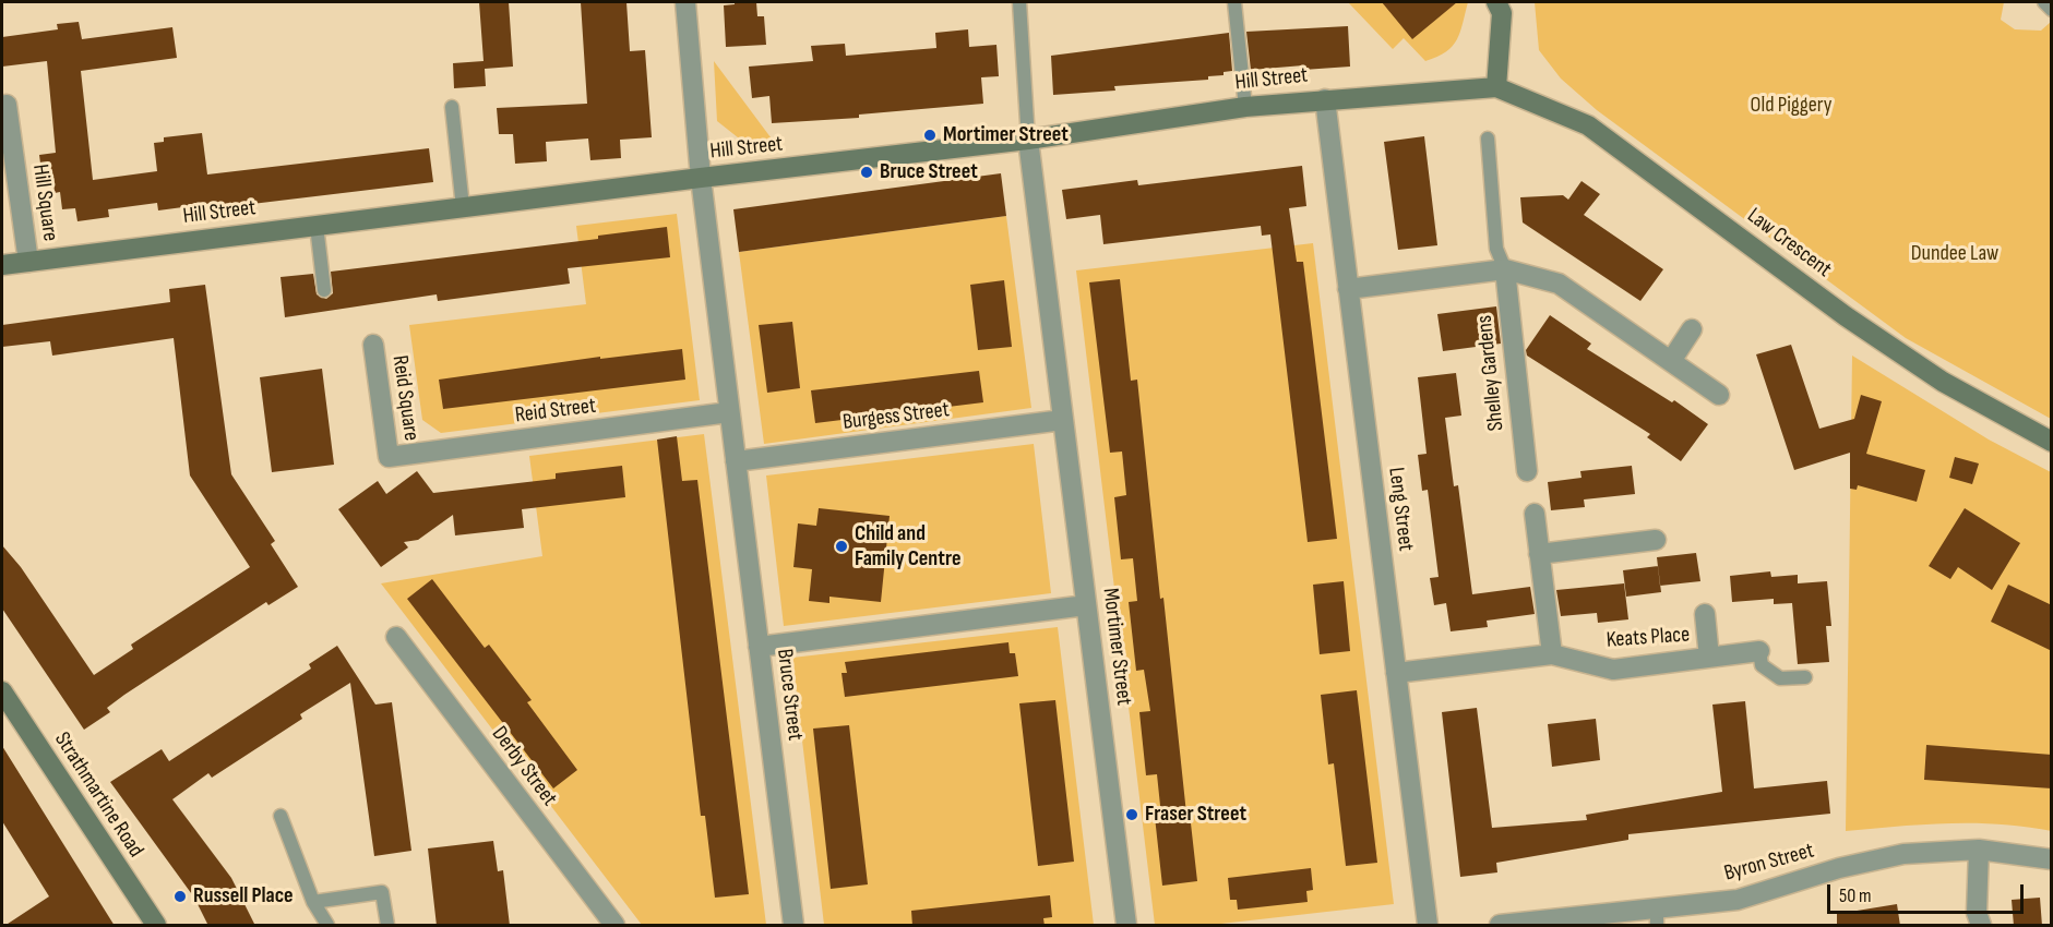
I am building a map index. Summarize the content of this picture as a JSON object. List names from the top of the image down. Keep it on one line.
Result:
{"streets":{"street":["Hill Street","Hill Square","Law Crescent","Shelley Gardens","Reid Square","Reid Street","Burgess Street","Leng Street","Keats Place","Mortimer Street","Bruce Street","Derby Street","Strathmartine Road","Byron Street"]},"crossings":[["Hill Street","Hill Square"],["Hill Street","Law Crescent"],["Hill Street","Leng Street"],["Hill Street","Mortimer Street"],["Hill Street","Bruce Street"],["Reid Square","Reid Street"],["Reid Street","Bruce Street"],["Burgess Street","Mortimer Street"],["Burgess Street","Bruce Street"],["Leng Street","Keats Place"]],"parks":["Old Piggery","Dundee Law"],"places":["Mortimer Street","Bruce Street","Child and Family Centre","Fraser Street","Russell Place"],"scale_bar":"50 m"}
